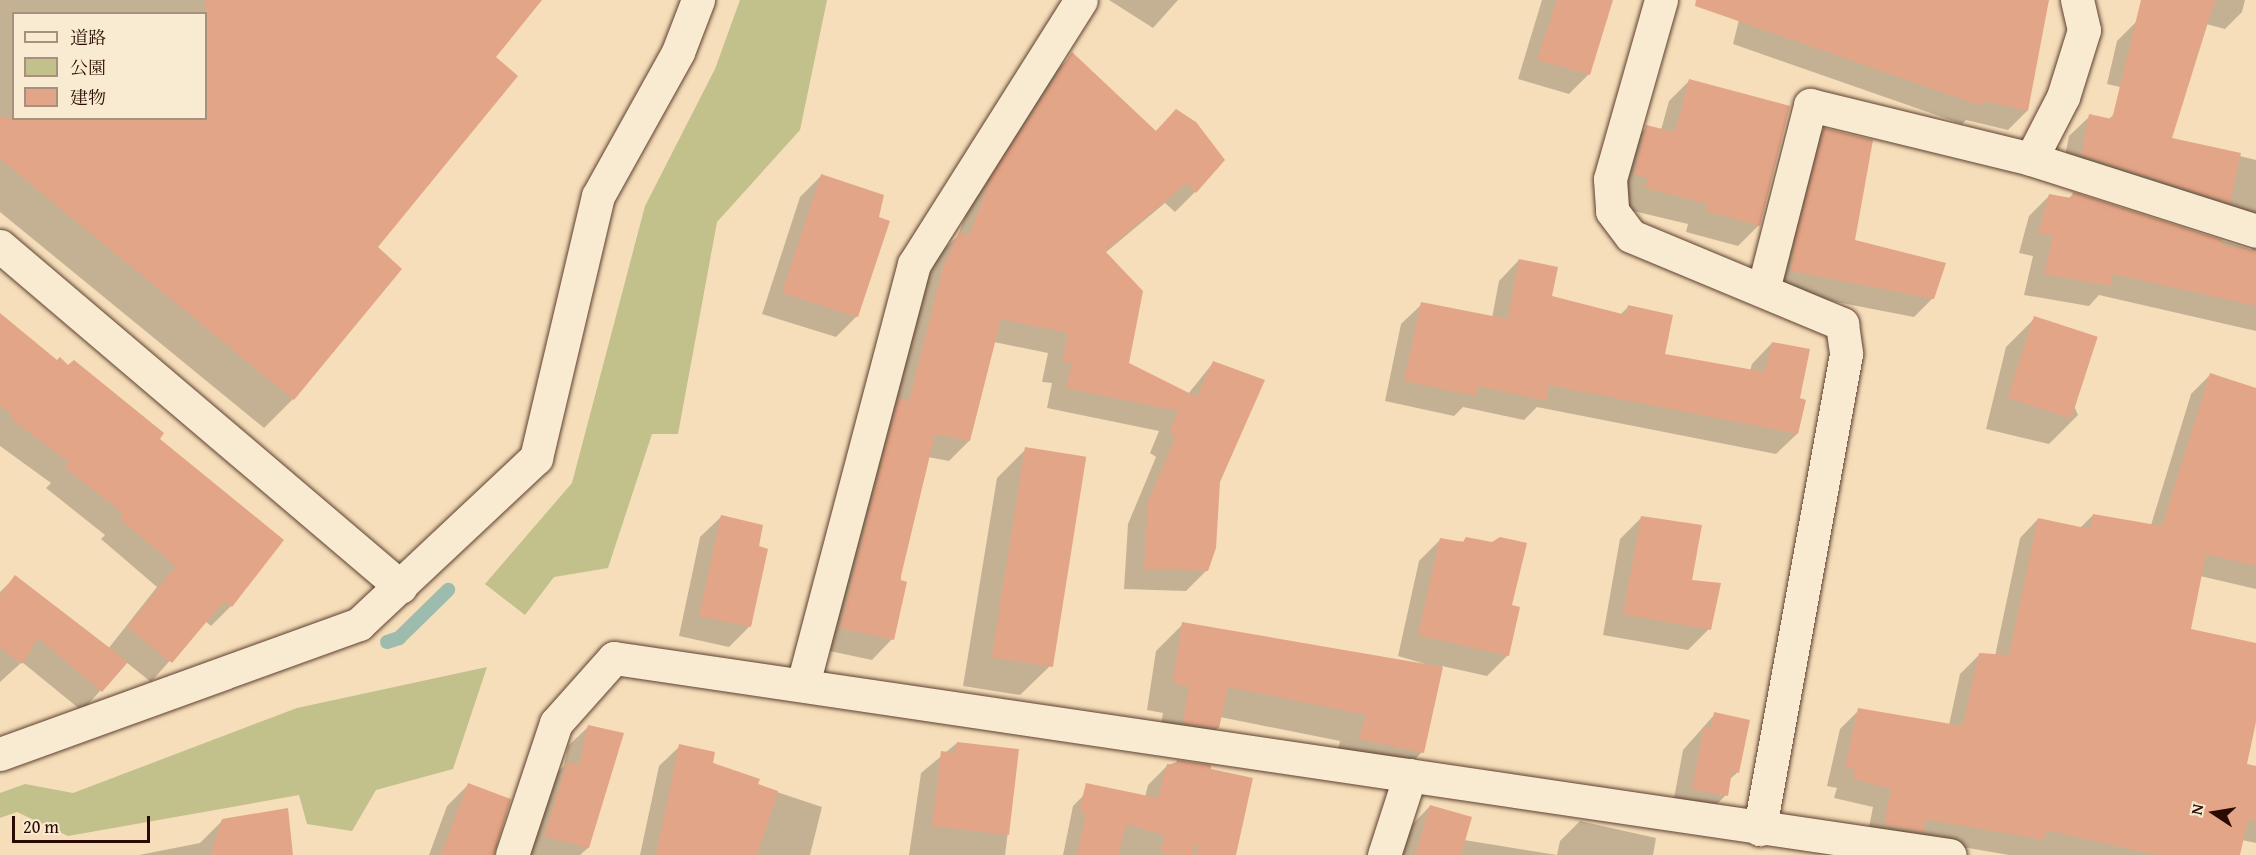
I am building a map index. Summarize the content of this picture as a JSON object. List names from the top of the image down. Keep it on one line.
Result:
{"legend":["道路","公園","建物"],"scale_bar":"20 m","north":"left"}
